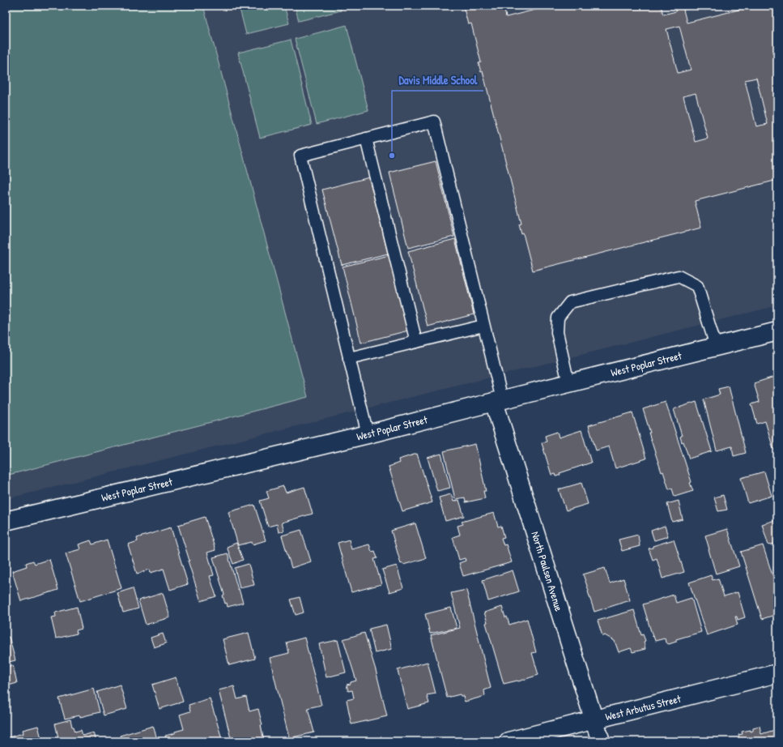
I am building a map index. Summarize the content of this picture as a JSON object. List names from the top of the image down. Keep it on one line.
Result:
{"streets":{"street":["West Poplar Street","North Paulsen Avenue","West Arbutus Street"]},"crossings":[["West Poplar Street","North Paulsen Avenue"],["North Paulsen Avenue","West Arbutus Street"]],"places":["Davis Middle School"]}
